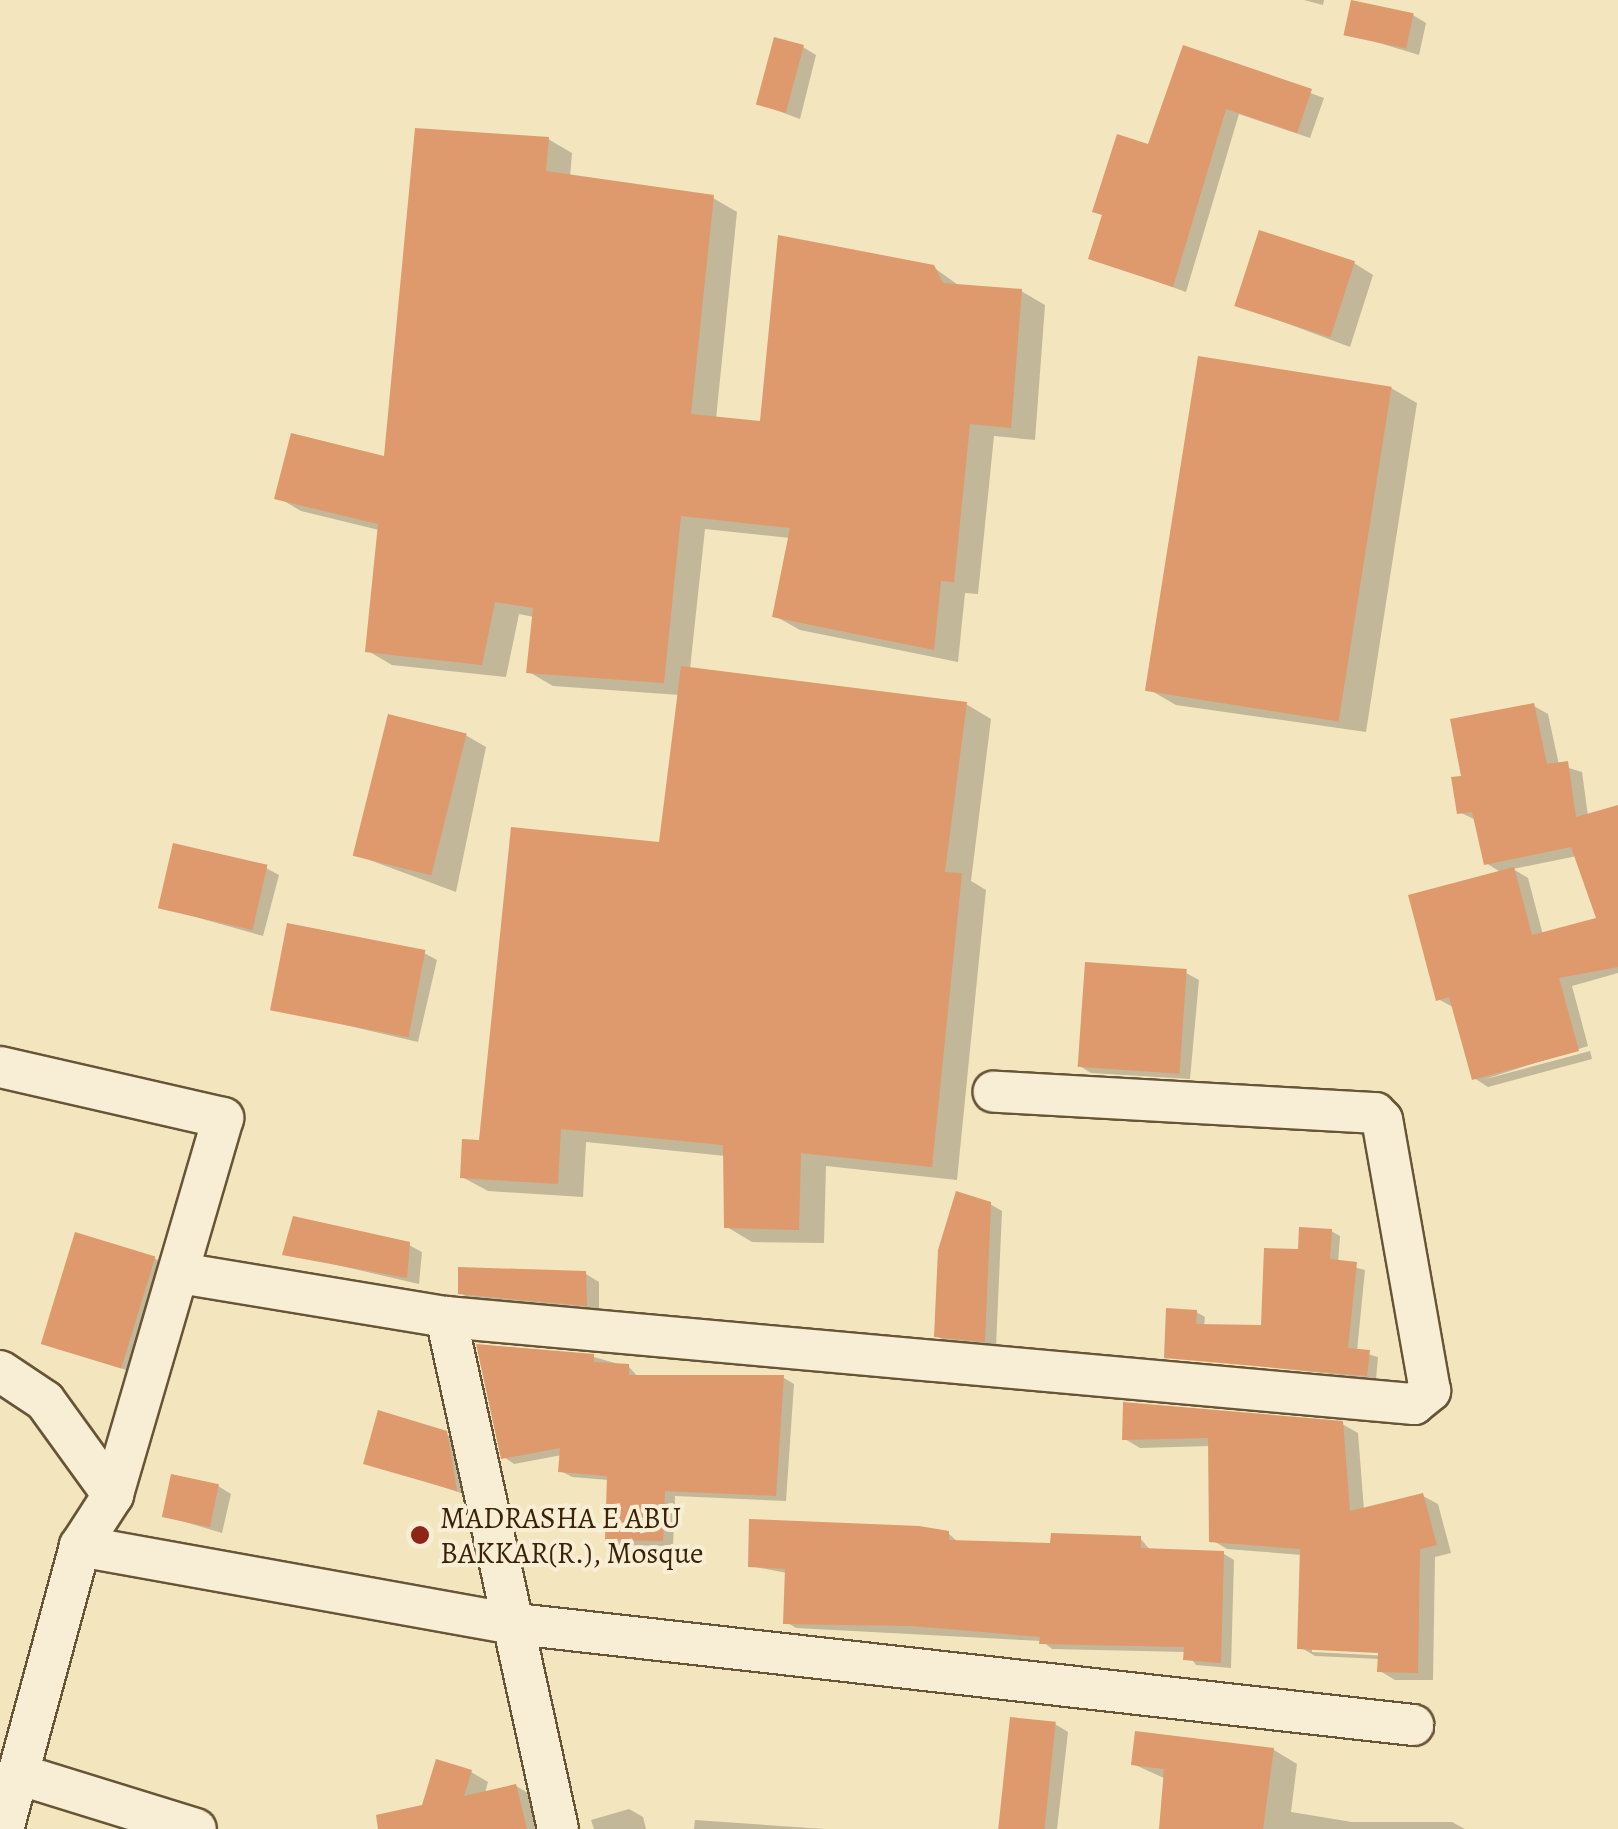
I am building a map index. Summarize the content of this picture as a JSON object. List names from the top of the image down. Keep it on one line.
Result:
{"places":["MADRASHA E ABU BAKKAR(R.), Mosque"]}
